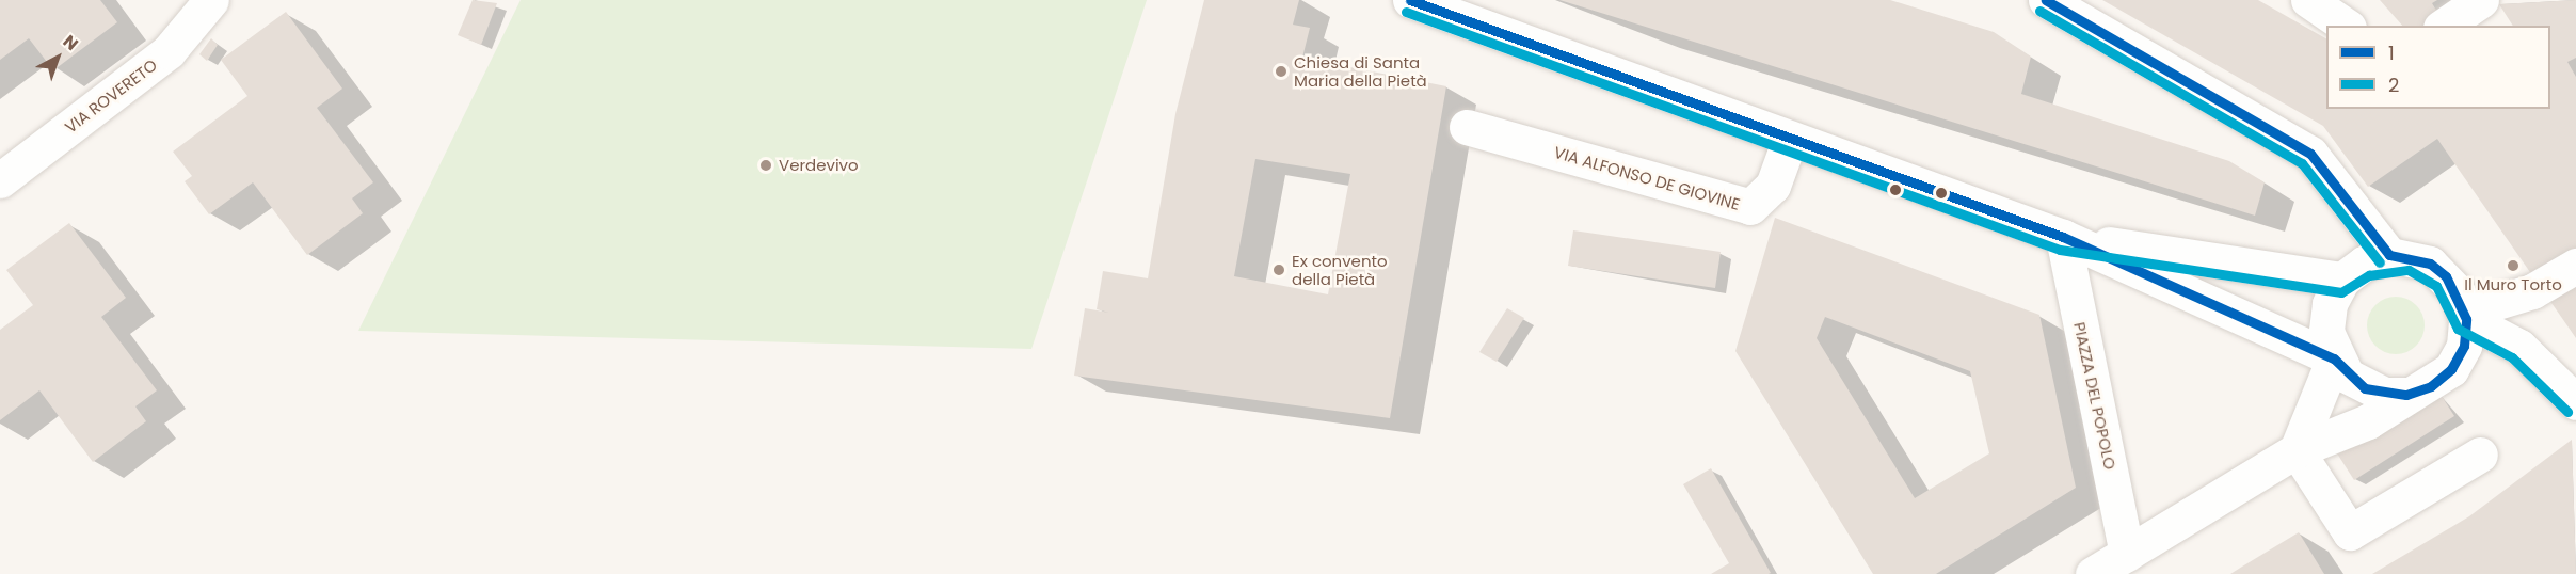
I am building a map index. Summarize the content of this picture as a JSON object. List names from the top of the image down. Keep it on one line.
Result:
{"streets":{"main road":["VIA ROVERETO","VIA ALFONSO DE GIOVINE","PIAZZA DEL POPOLO"]},"places":["Chiesa di Santa Maria della Pietà","Verdevivo","Il Muro Torto","Ex convento della Pietà"],"lines":["transit line 1","transit line 2"],"legend":["1","2"],"north":"top right"}
